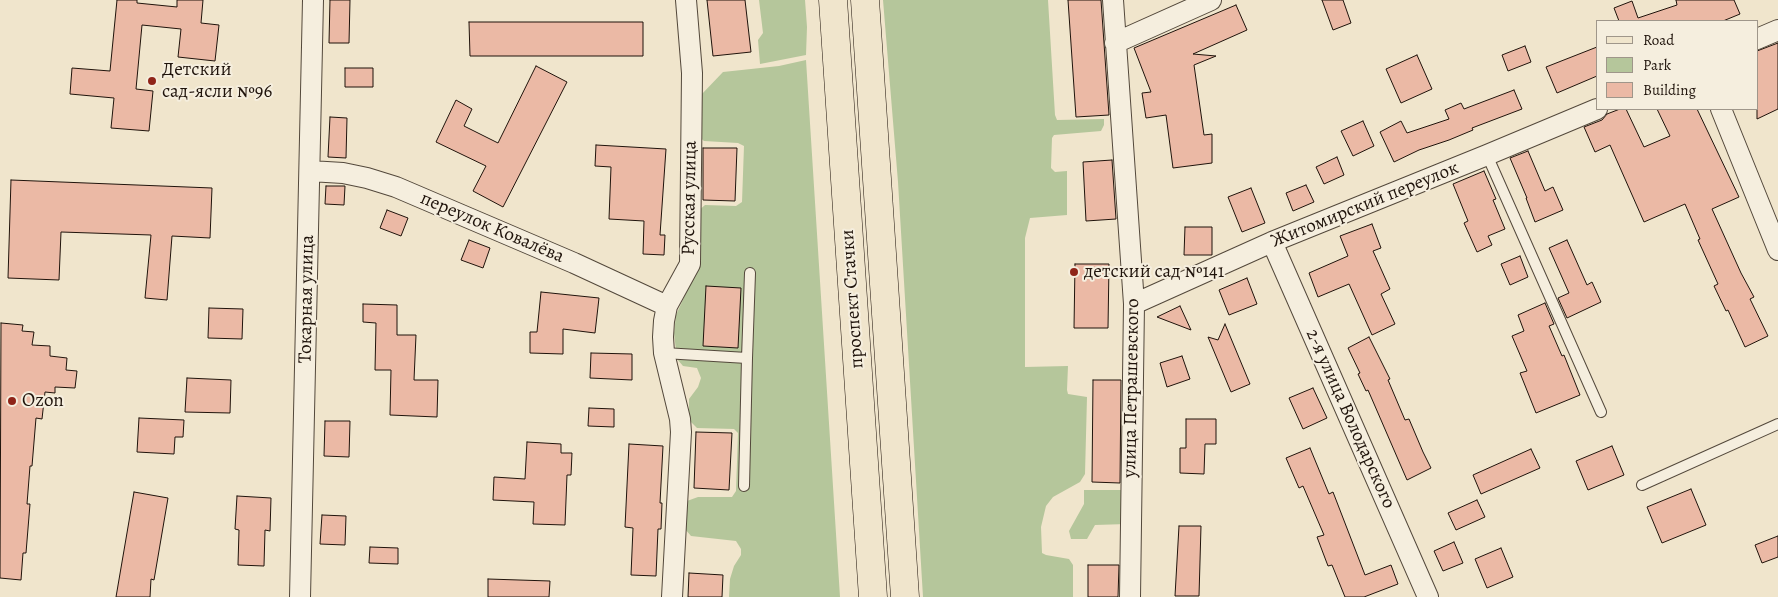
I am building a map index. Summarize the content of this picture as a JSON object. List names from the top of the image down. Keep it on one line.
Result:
{"streets":{"main road":["проспект Стачки"],"street":["Русская улица","Житомирский переулок","переулок Ковалёва","Токарная улица","улица Петрашевского","2-я улица Володарского"]},"crossings":[["Русская улица","переулок Ковалёва"],["Житомирский переулок","улица Петрашевского"],["Житомирский переулок","2-я улица Володарского"],["переулок Ковалёва","Токарная улица"]],"places":["Детский сад-ясли №96","детский сад №141","Ozon"],"legend":["Road","Park","Building"]}
